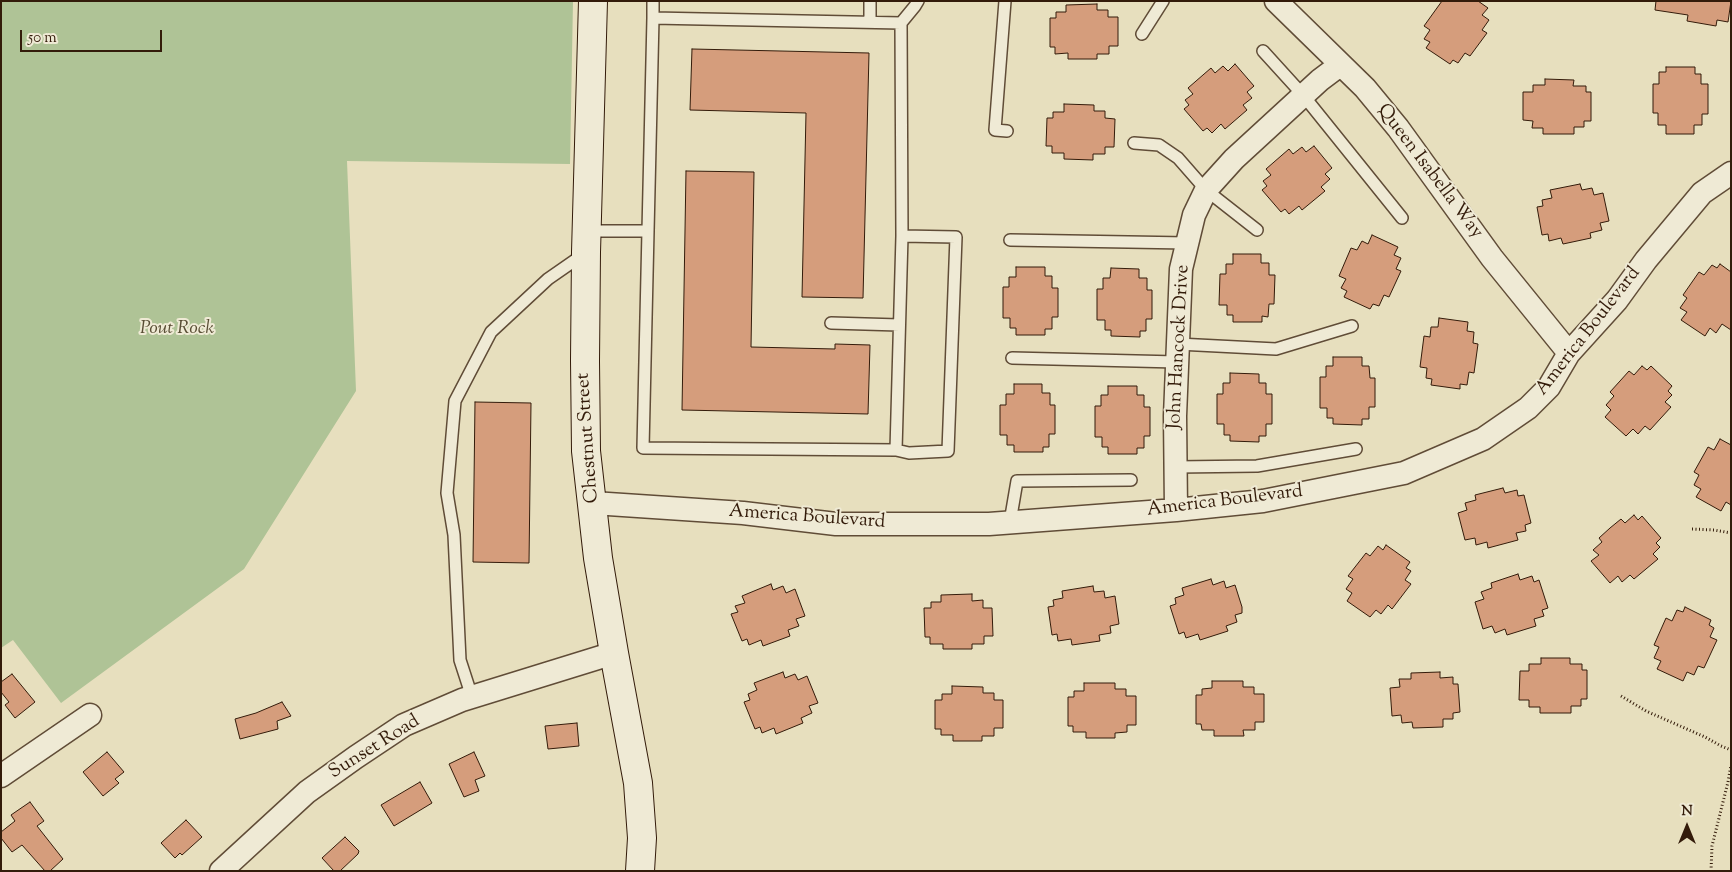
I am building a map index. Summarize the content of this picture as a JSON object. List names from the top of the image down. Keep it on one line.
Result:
{"streets":{"main road":["Chestnut Street"],"street":["Queen Isabella Way","America Boulevard","John Hancock Drive","Sunset Road"]},"crossings":[["Queen Isabella Way","America Boulevard"],["Queen Isabella Way","John Hancock Drive"],["America Boulevard","John Hancock Drive"],["America Boulevard","Chestnut Street"],["Chestnut Street","Sunset Road"]],"parks":["Pout Rock"],"scale_bar":"50 m","north":"top"}
